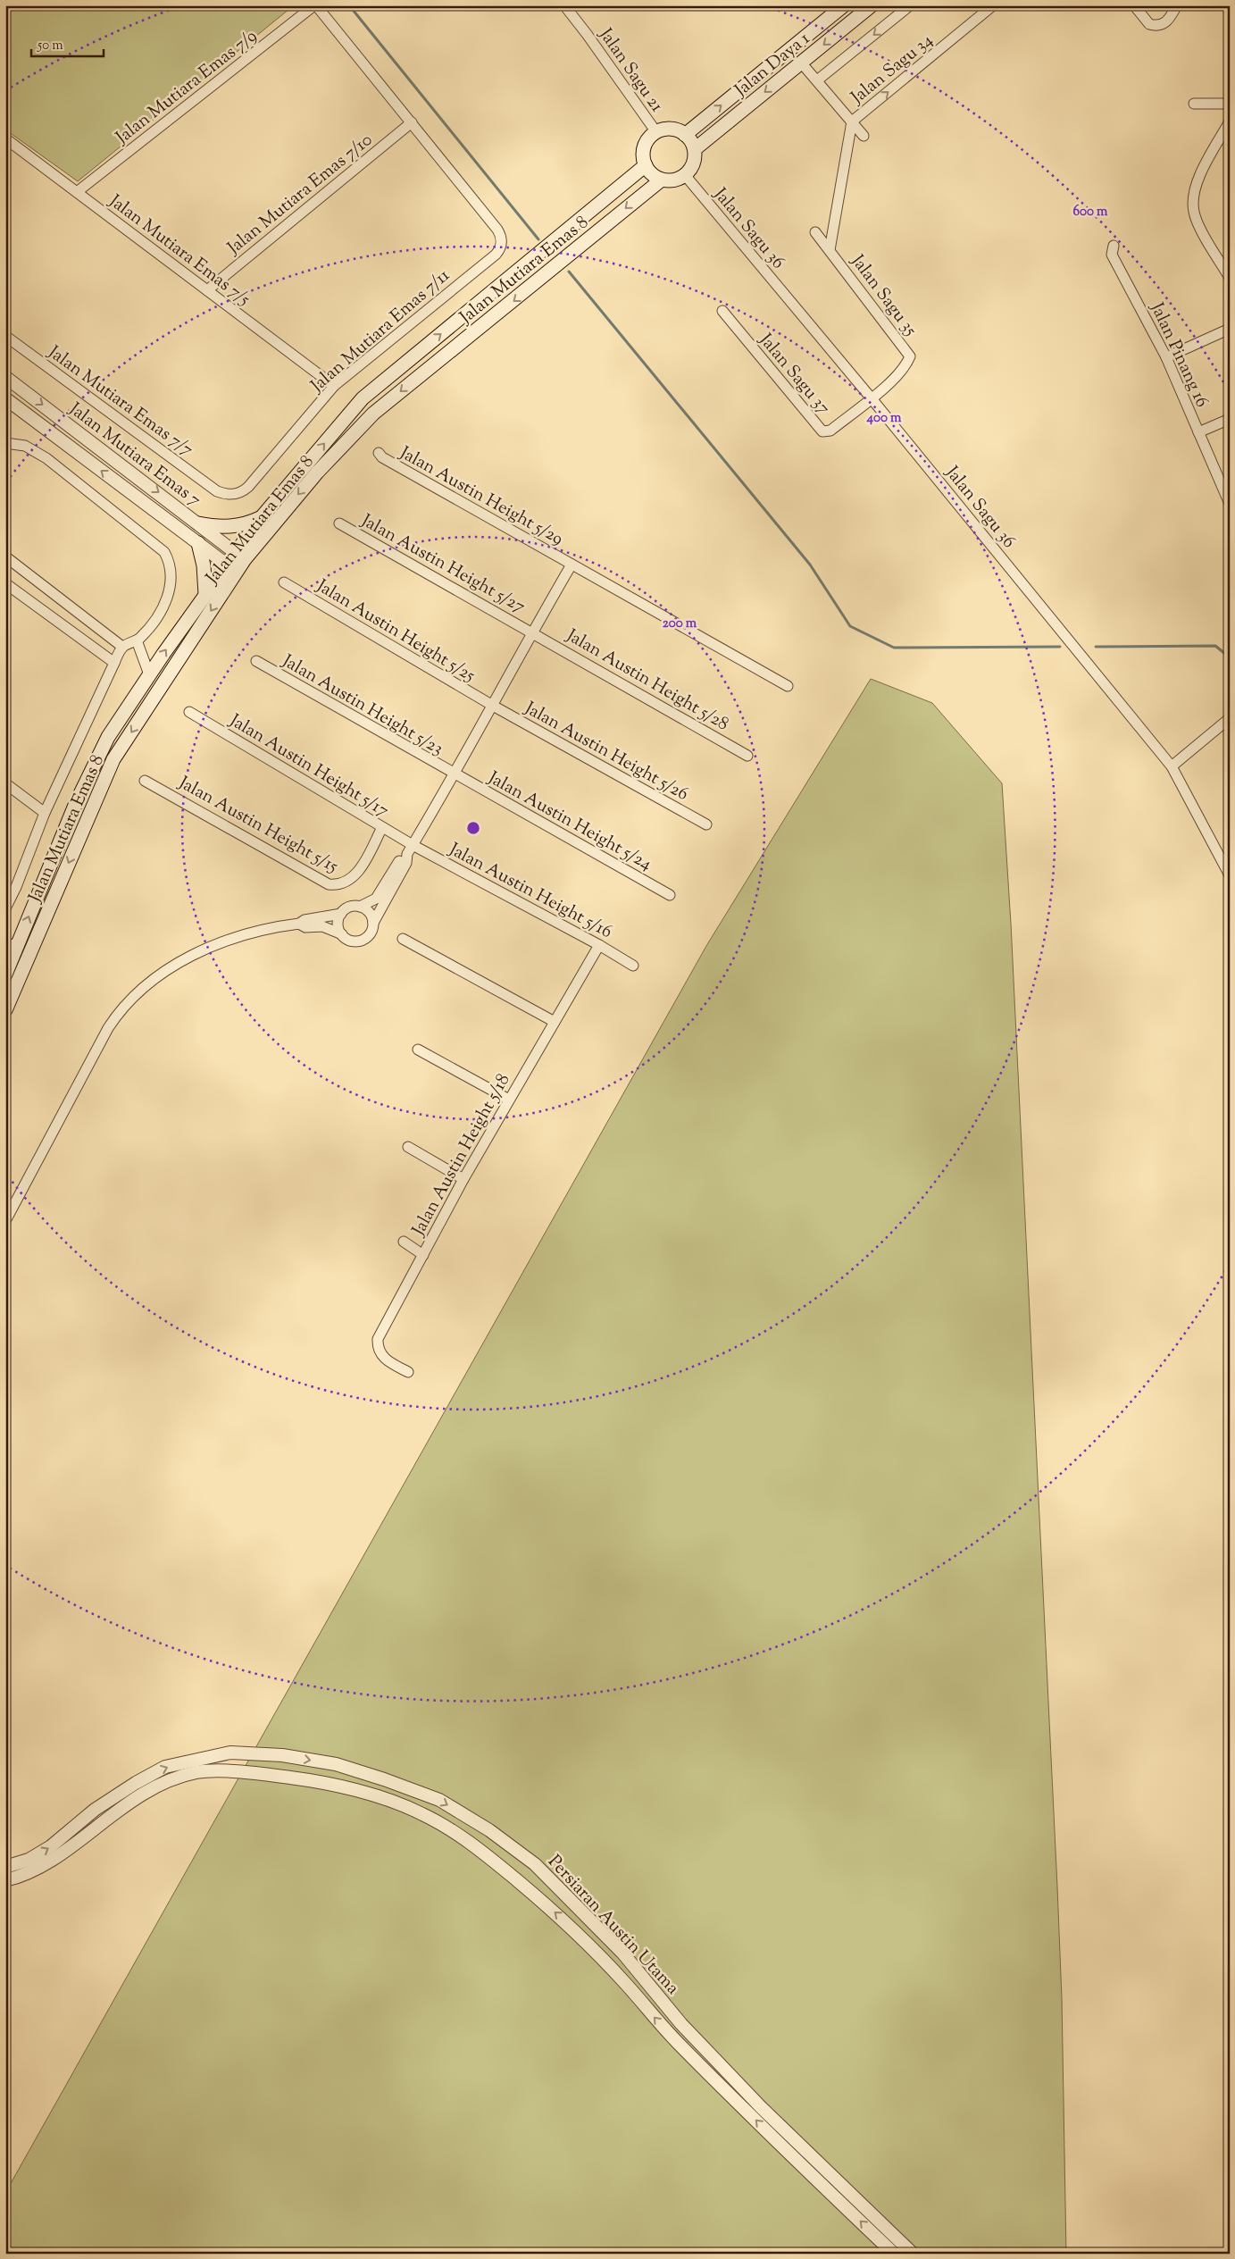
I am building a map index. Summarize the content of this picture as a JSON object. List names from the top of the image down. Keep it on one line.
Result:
{"streets":{"main road":["Jalan Daya 1","Jalan Mutiara Emas 8"],"street":["Jalan Sagu 34","Jalan Sagu 21","Jalan Mutiara Emas 7/9","Jalan Mutiara Emas 7/10","Jalan Sagu 36","Jalan Mutiara Emas 7/5","Jalan Sagu 35","Jalan Mutiara Emas 7/11","Jalan Pinang 16","Jalan Sagu 37","Jalan Mutiara Emas 7/7","Jalan Mutiara Emas 7","Jalan Austin Height 5/29","Jalan Austin Height 5/27","Jalan Austin Height 5/25","Jalan Austin Height 5/28","Jalan Austin Height 5/23","Jalan Austin Height 5/26","Jalan Austin Height 5/17","Jalan Austin Height 5/24","Jalan Austin Height 5/15","Jalan Austin Height 5/16","Jalan Austin Height 5/18","Persiaran Austin Utama"]},"crossings":[["Jalan Daya 1","Jalan Sagu 21"],["Jalan Daya 1","Jalan Sagu 36"],["Jalan Daya 1","Jalan Mutiara Emas 8"],["Jalan Sagu 34","Jalan Sagu 35"],["Jalan Sagu 21","Jalan Sagu 36"],["Jalan Sagu 21","Jalan Mutiara Emas 8"],["Jalan Mutiara Emas 7/9","Jalan Mutiara Emas 7/5"],["Jalan Mutiara Emas 7/10","Jalan Mutiara Emas 7/5"],["Jalan Mutiara Emas 7/10","Jalan Mutiara Emas 7/11"],["Jalan Sagu 36","Jalan Mutiara Emas 8"],["Jalan Sagu 36","Jalan Sagu 35"],["Jalan Sagu 36","Jalan Sagu 37"],["Jalan Mutiara Emas 7/5","Jalan Mutiara Emas 7/11"],["Jalan Mutiara Emas 8","Jalan Mutiara Emas 7"],["Jalan Sagu 35","Jalan Sagu 37"],["Jalan Mutiara Emas 7/11","Jalan Mutiara Emas 7/7"],["Jalan Austin Height 5/27","Jalan Austin Height 5/28"],["Jalan Austin Height 5/25","Jalan Austin Height 5/26"],["Jalan Austin Height 5/23","Jalan Austin Height 5/24"],["Jalan Austin Height 5/17","Jalan Austin Height 5/15"],["Jalan Austin Height 5/17","Jalan Austin Height 5/16"],["Jalan Austin Height 5/16","Jalan Austin Height 5/18"]],"scale_bar":"50 m","rings":["600 m","400 m","200 m"]}
